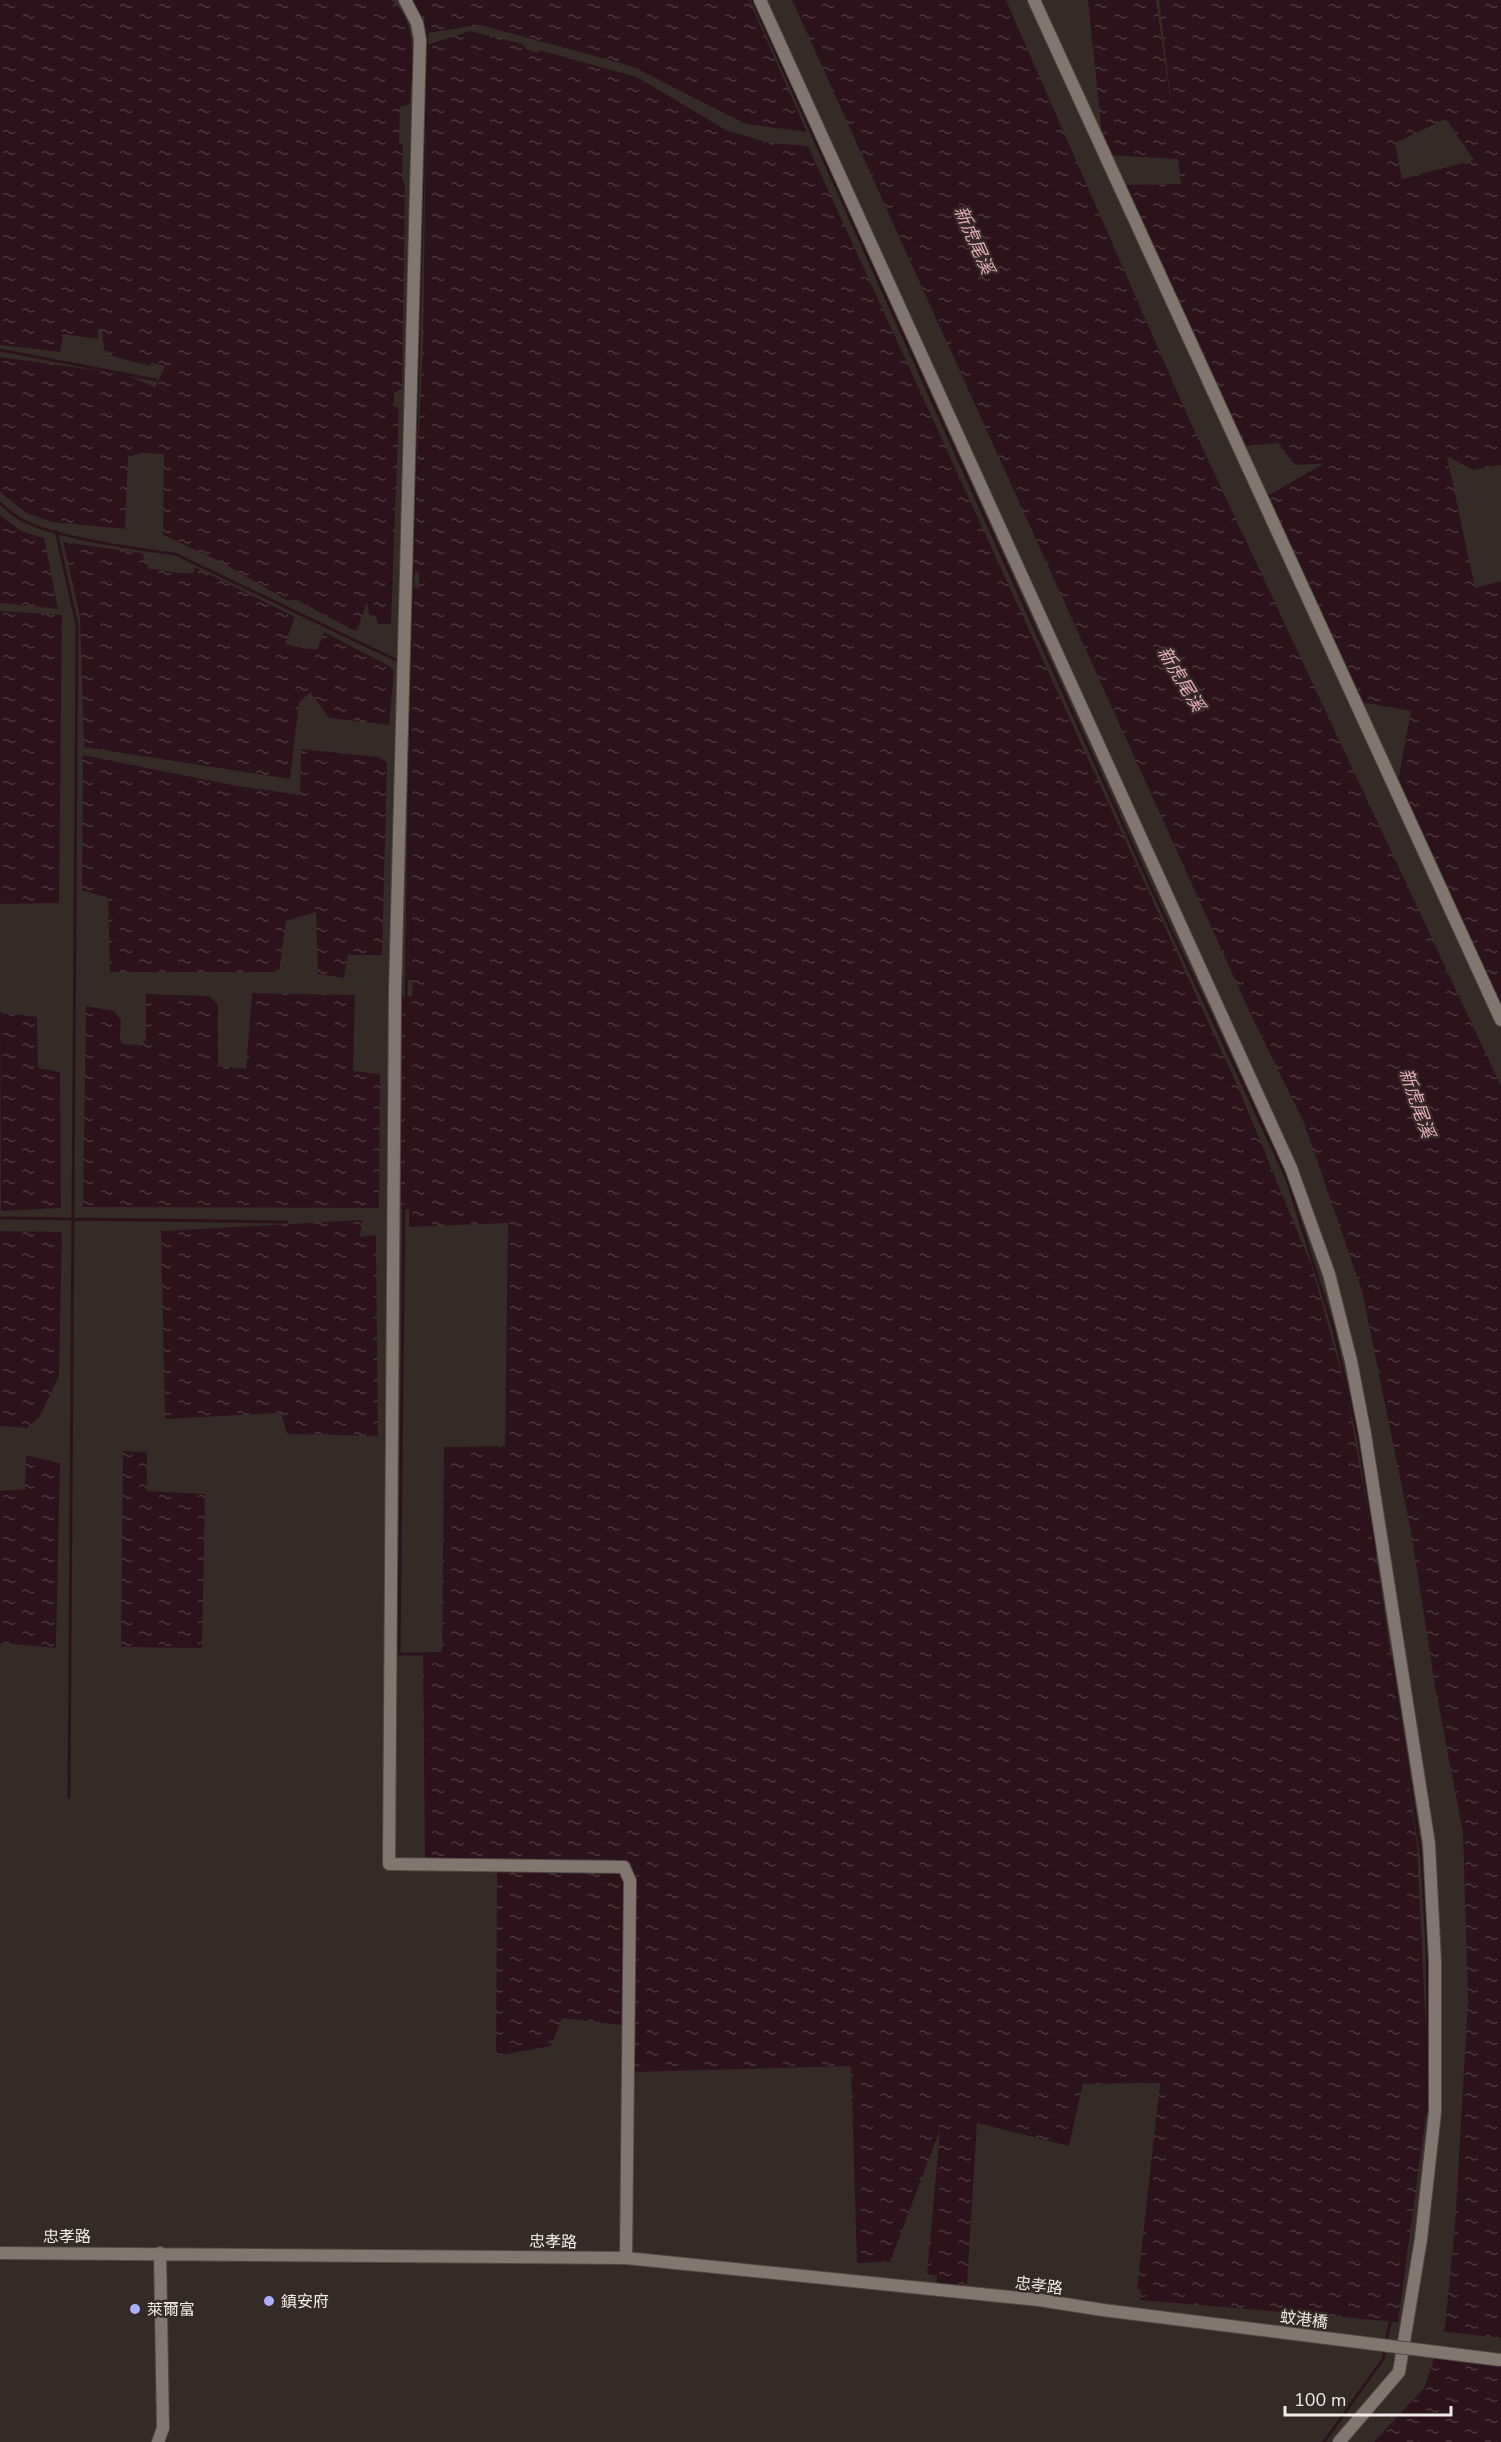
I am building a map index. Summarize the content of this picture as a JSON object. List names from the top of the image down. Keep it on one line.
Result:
{"streets":{"street":["忠孝路","蚊港橋"]},"crossings":[["忠孝路","蚊港橋"]],"water":["新虎尾溪"],"places":["鎮安府","萊爾富"],"scale_bar":"100 m"}
